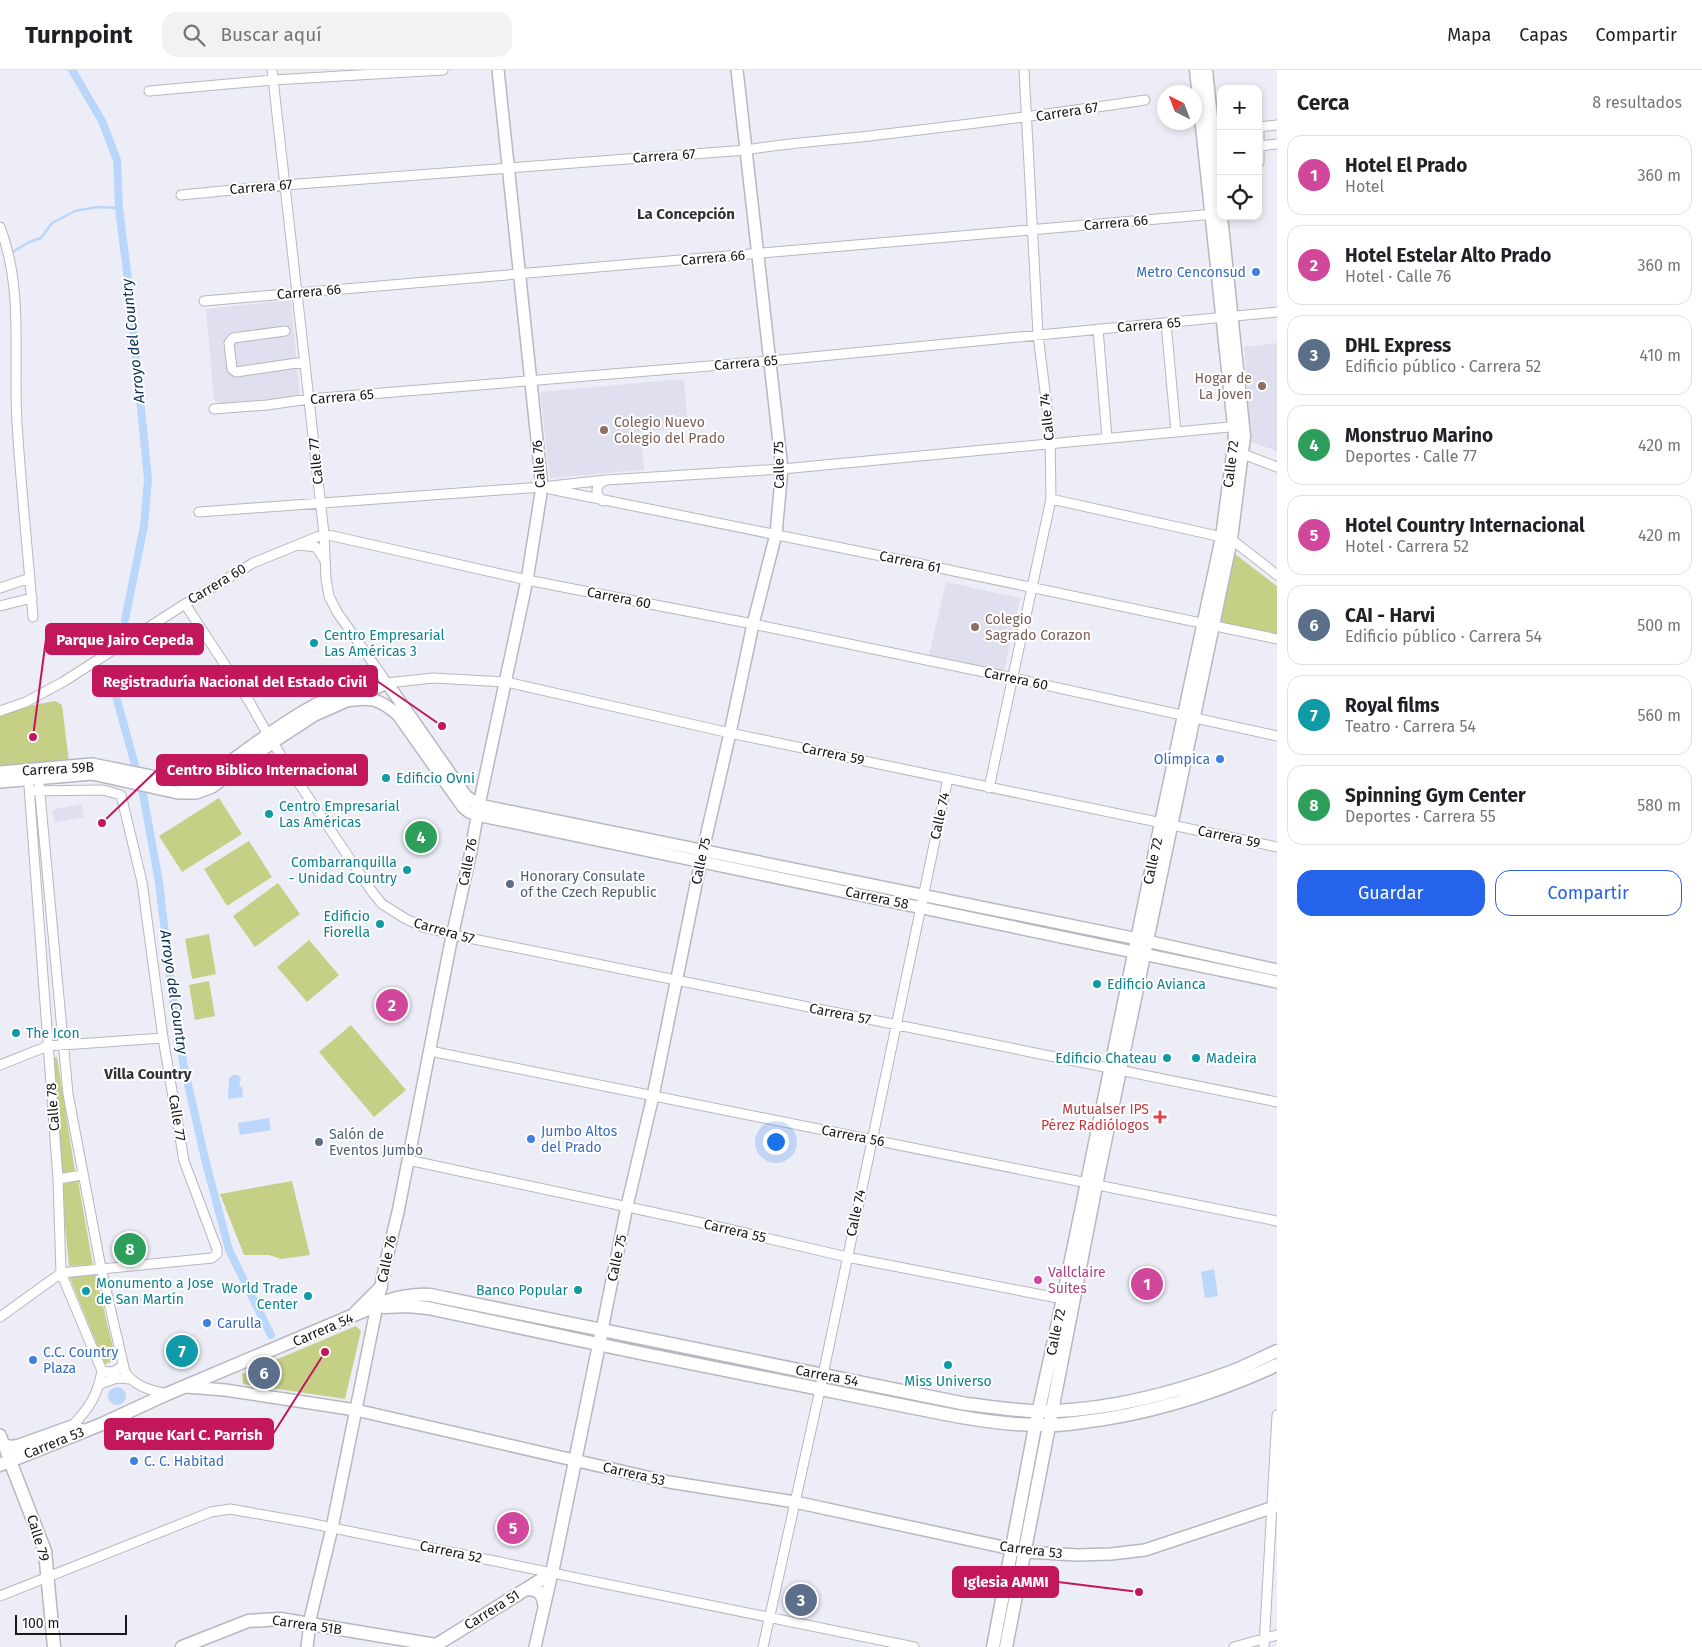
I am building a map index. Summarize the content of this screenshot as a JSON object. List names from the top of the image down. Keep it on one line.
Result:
{"streets":{"main road":["Calle 72","Calle 75","Carrera 54","Carrera 53","Calle 79","Carrera 51","Carrera 51B"],"street":["Carrera 67","Carrera 66","Carrera 65","Calle 74","Calle 77","Calle 76","Carrera 61","Carrera 60","Carrera 59","Carrera 59B","Carrera 58","Carrera 57","Calle 78","Carrera 56","Carrera 55","Carrera 52"]},"crossings":[["Carrera 67","Calle 74"],["Carrera 67","Calle 77"],["Carrera 67","Calle 76"],["Carrera 67","Calle 75"],["Carrera 66","Calle 74"],["Carrera 66","Calle 77"],["Carrera 66","Calle 76"],["Carrera 66","Calle 75"],["Carrera 65","Calle 74"],["Carrera 65","Calle 77"],["Carrera 65","Calle 76"],["Carrera 65","Calle 72"],["Carrera 65","Calle 75"],["Calle 74","Carrera 61"],["Calle 74","Carrera 60"],["Calle 74","Carrera 59"],["Calle 74","Carrera 58"],["Calle 74","Carrera 57"],["Calle 74","Carrera 56"],["Calle 74","Carrera 55"],["Calle 74","Carrera 54"],["Calle 74","Carrera 53"],["Calle 74","Carrera 52"],["Calle 77","Calle 76"],["Calle 77","Carrera 60"],["Calle 77","Carrera 59"],["Calle 77","Carrera 59B"],["Calle 77","Carrera 58"],["Calle 77","Calle 78"],["Calle 76","Carrera 61"],["Calle 76","Carrera 60"],["Calle 76","Carrera 59"],["Calle 76","Carrera 58"],["Calle 76","Carrera 57"],["Calle 76","Carrera 56"],["Calle 76","Carrera 55"],["Calle 76","Carrera 54"],["Calle 76","Carrera 53"],["Calle 76","Carrera 52"],["Calle 76","Carrera 51B"],["Calle 72","Carrera 61"],["Calle 72","Carrera 60"],["Calle 72","Carrera 59"],["Calle 72","Carrera 58"],["Calle 72","Carrera 57"],["Calle 72","Carrera 56"],["Calle 72","Carrera 55"],["Calle 72","Carrera 54"],["Calle 72","Carrera 53"],["Calle 75","Carrera 61"],["Calle 75","Carrera 60"],["Calle 75","Carrera 59"],["Calle 75","Carrera 58"],["Calle 75","Carrera 57"],["Calle 75","Carrera 56"],["Calle 75","Carrera 55"],["Calle 75","Carrera 54"],["Calle 75","Carrera 53"],["Calle 75","Carrera 52"],["Calle 75","Carrera 51"],["Carrera 60","Carrera 57"],["Carrera 59","Carrera 59B"],["Carrera 59B","Carrera 57"],["Carrera 59B","Calle 78"],["Carrera 54","Carrera 53"],["Carrera 53","Calle 79"],["Calle 79","Carrera 52"],["Carrera 52","Carrera 51"],["Carrera 51","Carrera 51B"]],"districts":["La Concepción","Villa Country"],"water":["Arroyo del Country"],"places":{"other":["Metro Cenconsud","Hogar de La Joven","Colegio Nuevo Colegio del Prado","Colegio Sagrado Corazon","Centro Empresarial Las Américas 3","Registraduría Nacional del Estado Civil","Parque Jairo Cepeda","Olímpica","Edificio Ovni","Centro Empresarial Las Américas","Centro Biblico Internacional","Combarranquilla - Unidad Country","Honorary Consulate of the Czech Republic","Edificio Fiorella","Edificio Avianca","The Icon","Edificio Chateau","Madeira","Jumbo Altos del Prado","Salón de Eventos Jumbo","Vallclaire Suites","Banco Popular","Monumento a Jose de San Martín","World Trade Center","Carulla","Parque Karl C. Parrish","C.C. Country Plaza","Miss Universo","C. C. Habitad","Iglesia AMMI"],"health":["Mutualser IPS Pérez Radiólogos"]},"scale_bar":"100 m","north":"top left","page":{"header":"Turnpoint","search":"Buscar aquí","nav":["Mapa","Capas","Compartir"],"heading":["Cerca","8 resultados"],"map_buttons":["+","−"],"list":[{"mark":"1","name":"Hotel El Prado","note":"Hotel","value":"360 m"},{"mark":"2","name":"Hotel Estelar Alto Prado","note":"Hotel · Calle 76","value":"360 m"},{"mark":"3","name":"DHL Express","note":"Edificio público · Carrera 52","value":"410 m"},{"mark":"4","name":"Monstruo Marino","note":"Deportes · Calle 77","value":"420 m"},{"mark":"5","name":"Hotel Country Internacional","note":"Hotel · Carrera 52","value":"420 m"},{"mark":"6","name":"CAI - Harvi","note":"Edificio público · Carrera 54","value":"500 m"},{"mark":"7","name":"Royal films","note":"Teatro · Carrera 54","value":"560 m"},{"mark":"8","name":"Spinning Gym Center","note":"Deportes · Carrera 55","value":"580 m"}],"pins":["4","2","8","1","7","6","5","3"],"buttons":["Guardar","Compartir"],"scale":"100 m"}}
